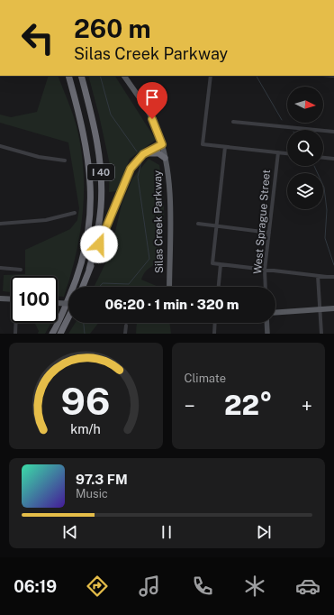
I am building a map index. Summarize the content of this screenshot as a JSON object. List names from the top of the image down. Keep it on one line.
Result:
{"streets":{"highway":["I 40"],"main road":["Silas Creek Parkway"],"street":["West Sprague Street"]},"north":"right","page":{"turn":["260 m","Silas Creek Parkway"],"limit":"100","trip":"06:20 · 1 min · 320 m","tile":"Climate","heat":["−","22°","+"],"song":["97.3 FM","Music"],"tabs":"06:19","gauge":["96","km/h"]}}
